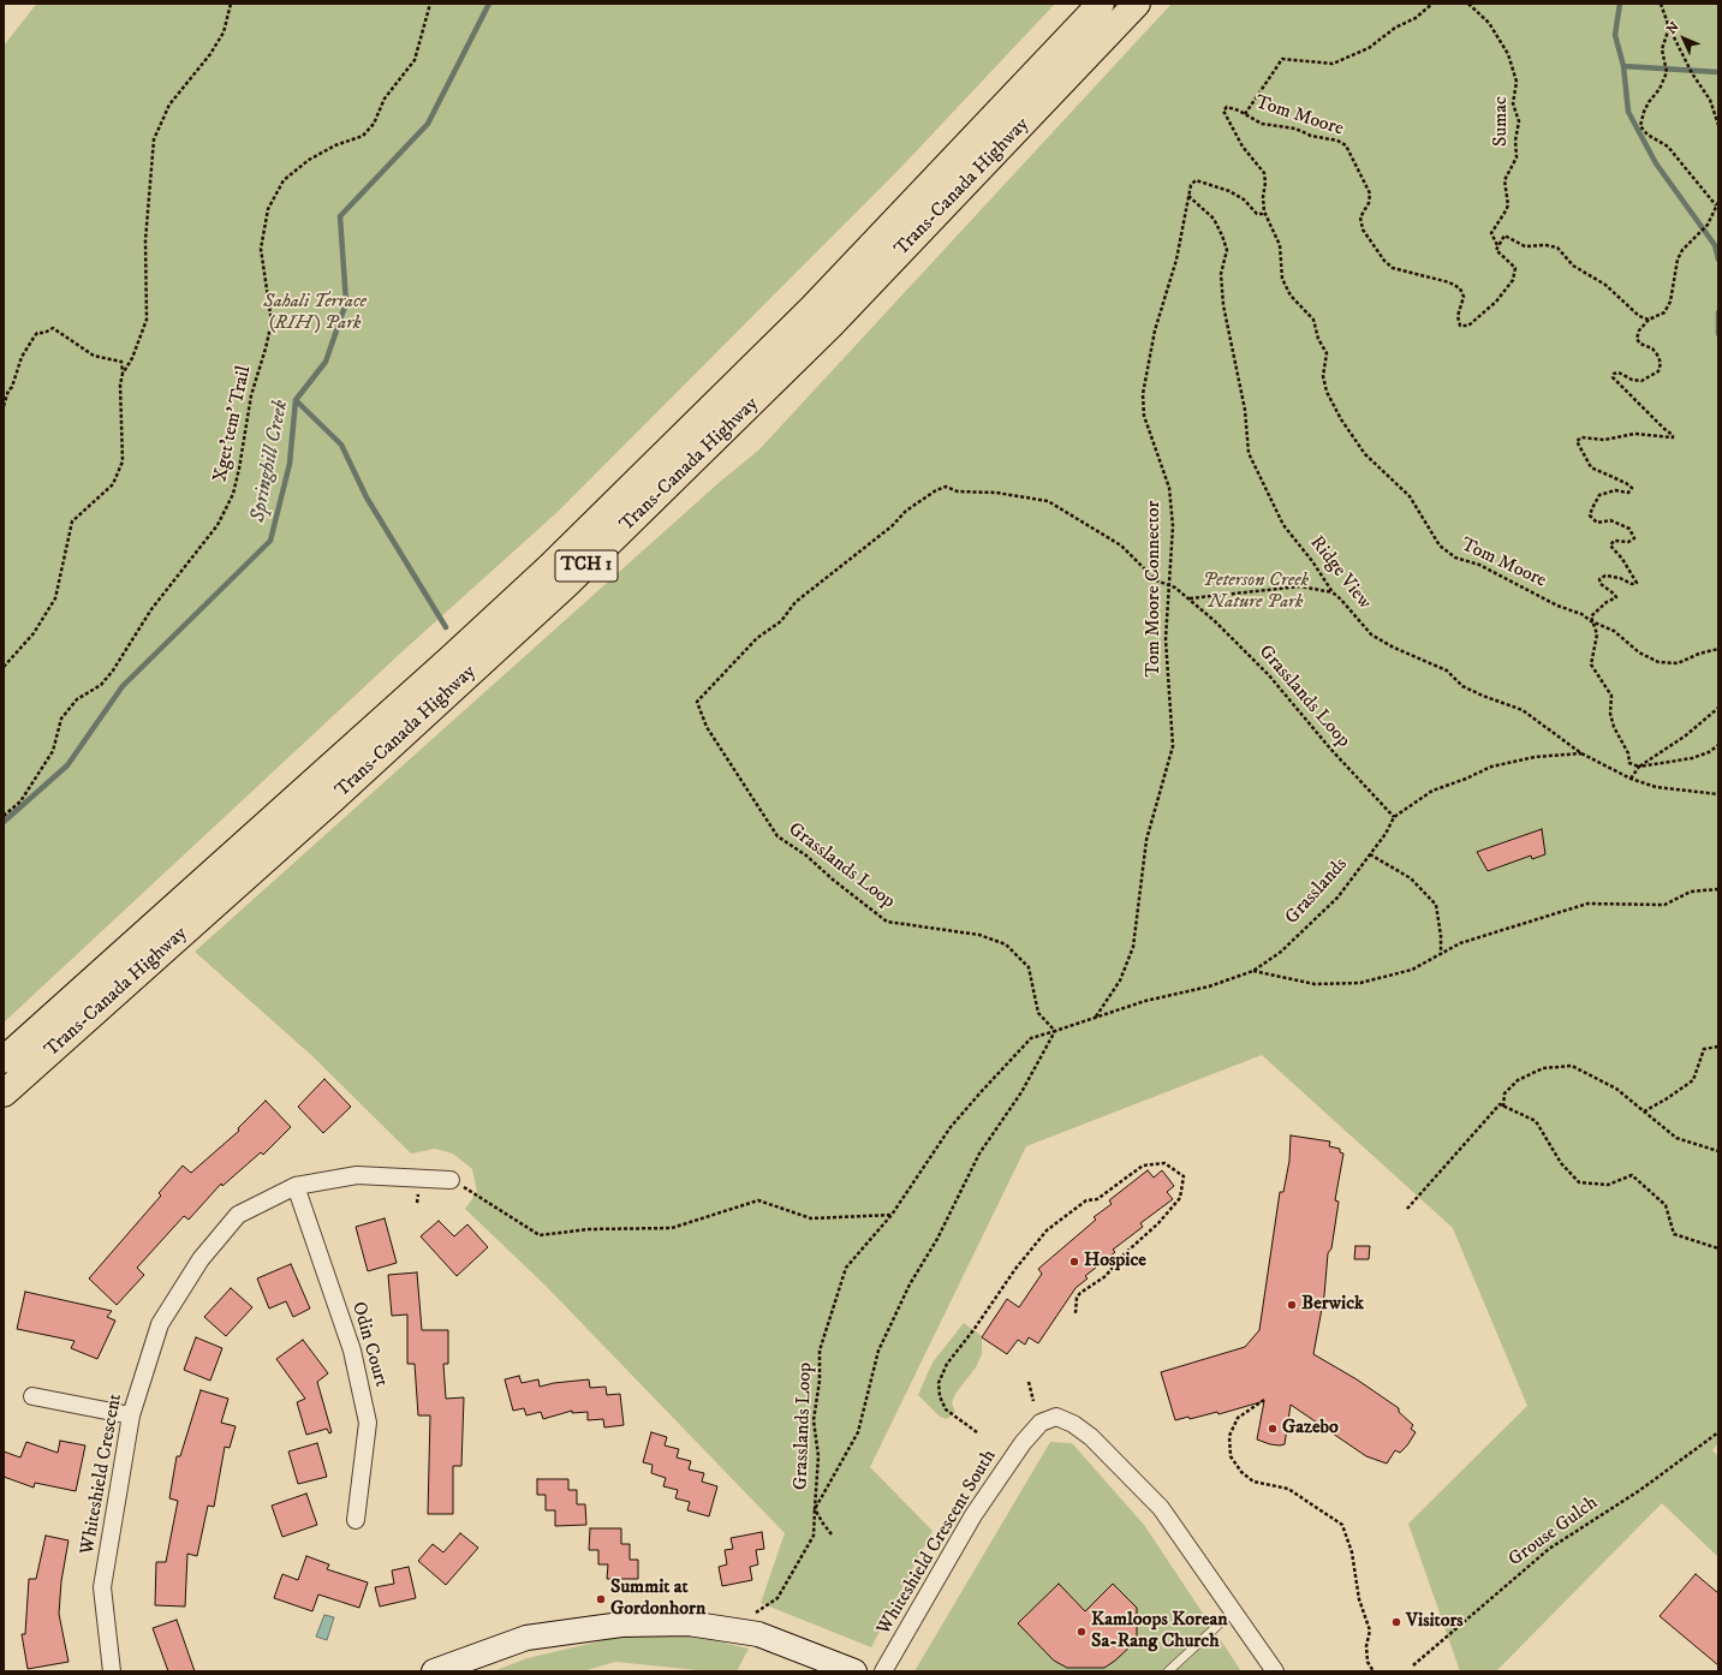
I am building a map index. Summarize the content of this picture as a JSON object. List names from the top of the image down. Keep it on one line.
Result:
{"streets":{"highway":["Trans-Canada Highway","TCH 1"],"street":["Odin Court","Whiteshield Crescent","Whiteshield Crescent South"],"path":["Tom Moore","Sumac","Xget'tem' Trail","Ridge View","Tom Moore Connector","Grasslands Loop","Grasslands","Grouse Gulch"]},"crossings":[["Tom Moore","Sumac"],["Tom Moore","Tom Moore Connector"],["Ridge View","Tom Moore Connector"],["Ridge View","Grasslands"],["Tom Moore Connector","Grasslands Loop"],["Tom Moore Connector","Grasslands"],["Grasslands Loop","Grasslands"],["Odin Court","Whiteshield Crescent"]],"water":["Springhill Creek"],"parks":["Sahali Terrace (RIH) Park","Peterson Creek Nature Park"],"places":["Hospice","Berwick","Gazebo","Summit at Gordonhorn","Visitors","Kamloops Korean Sa-Rang Church"],"north":"top left"}
